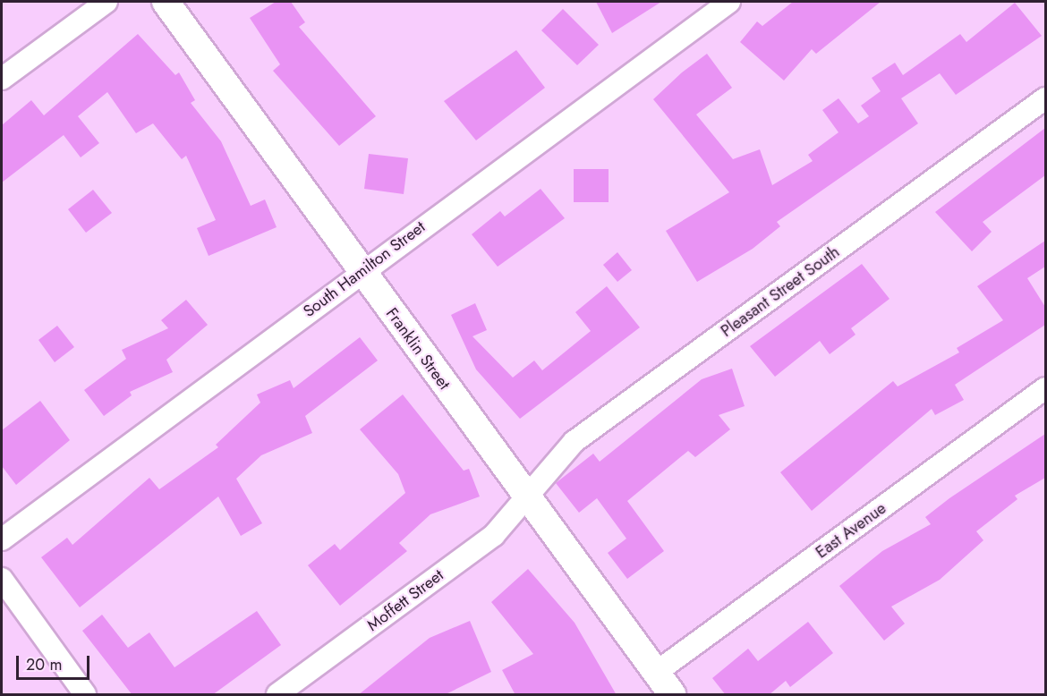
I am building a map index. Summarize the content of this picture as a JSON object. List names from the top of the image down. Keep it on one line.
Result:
{"streets":{"street":["South Hamilton Street","Pleasant Street South","Franklin Street","East Avenue","Moffett Street"]},"crossings":[["South Hamilton Street","Franklin Street"],["Pleasant Street South","Franklin Street"],["Pleasant Street South","Moffett Street"],["Franklin Street","East Avenue"],["Franklin Street","Moffett Street"]],"scale_bar":"20 m"}
